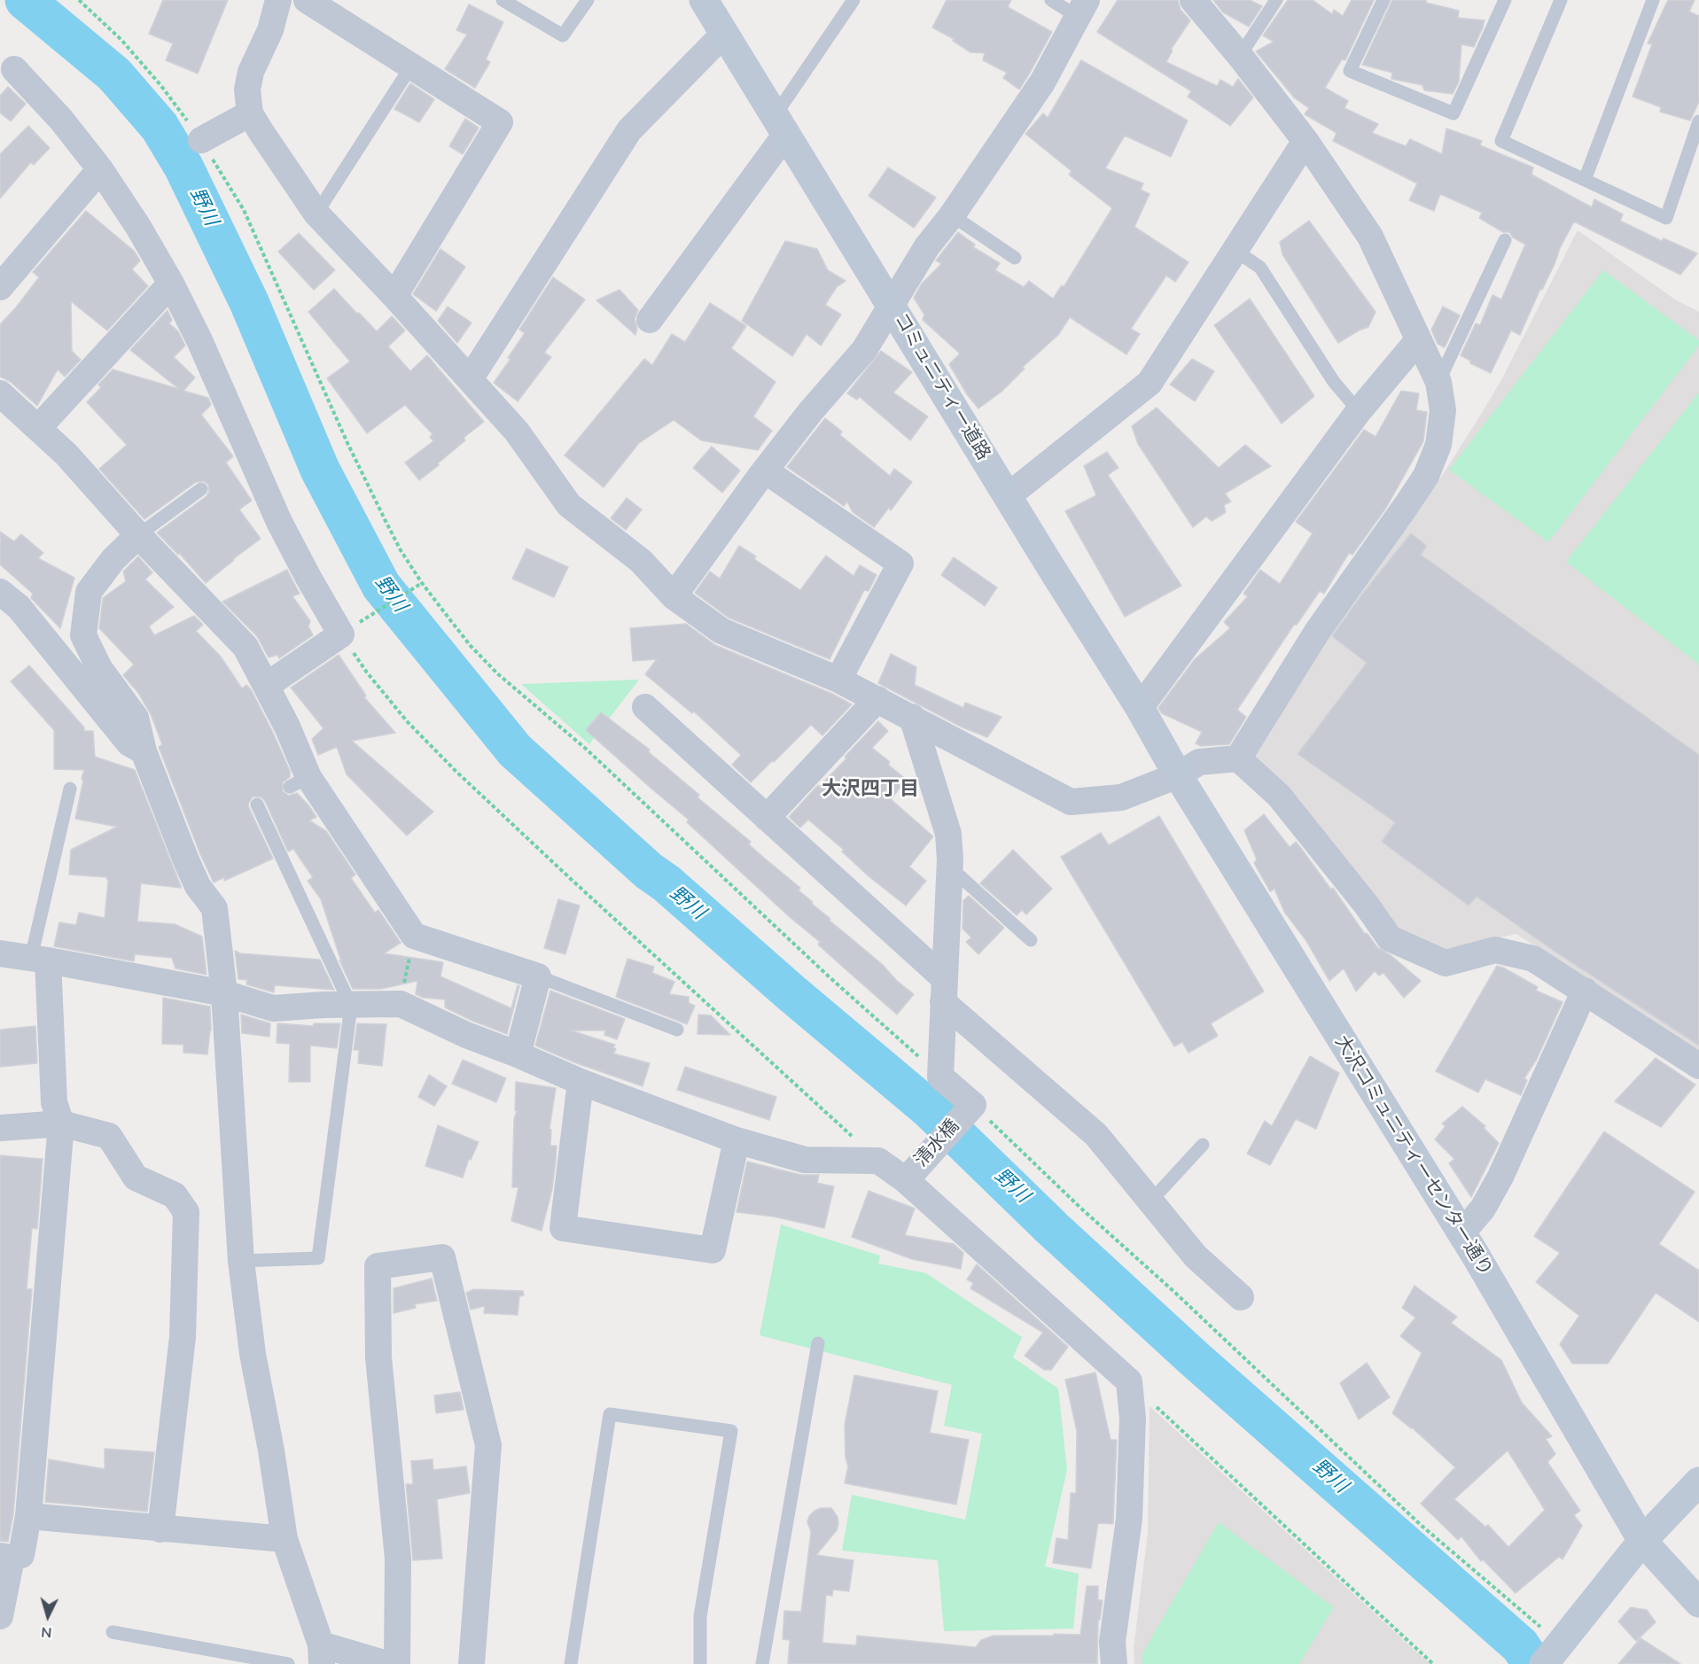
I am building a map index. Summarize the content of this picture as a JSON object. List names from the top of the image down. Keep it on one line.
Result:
{"streets":{"street":["コミュニティー道路","清水橋","大沢コミュニティーセンター通り"]},"crossings":[["コミュニティー道路","大沢コミュニティーセンター通り"]],"districts":["大沢四丁目"],"water":["野川"],"north":"bottom"}
